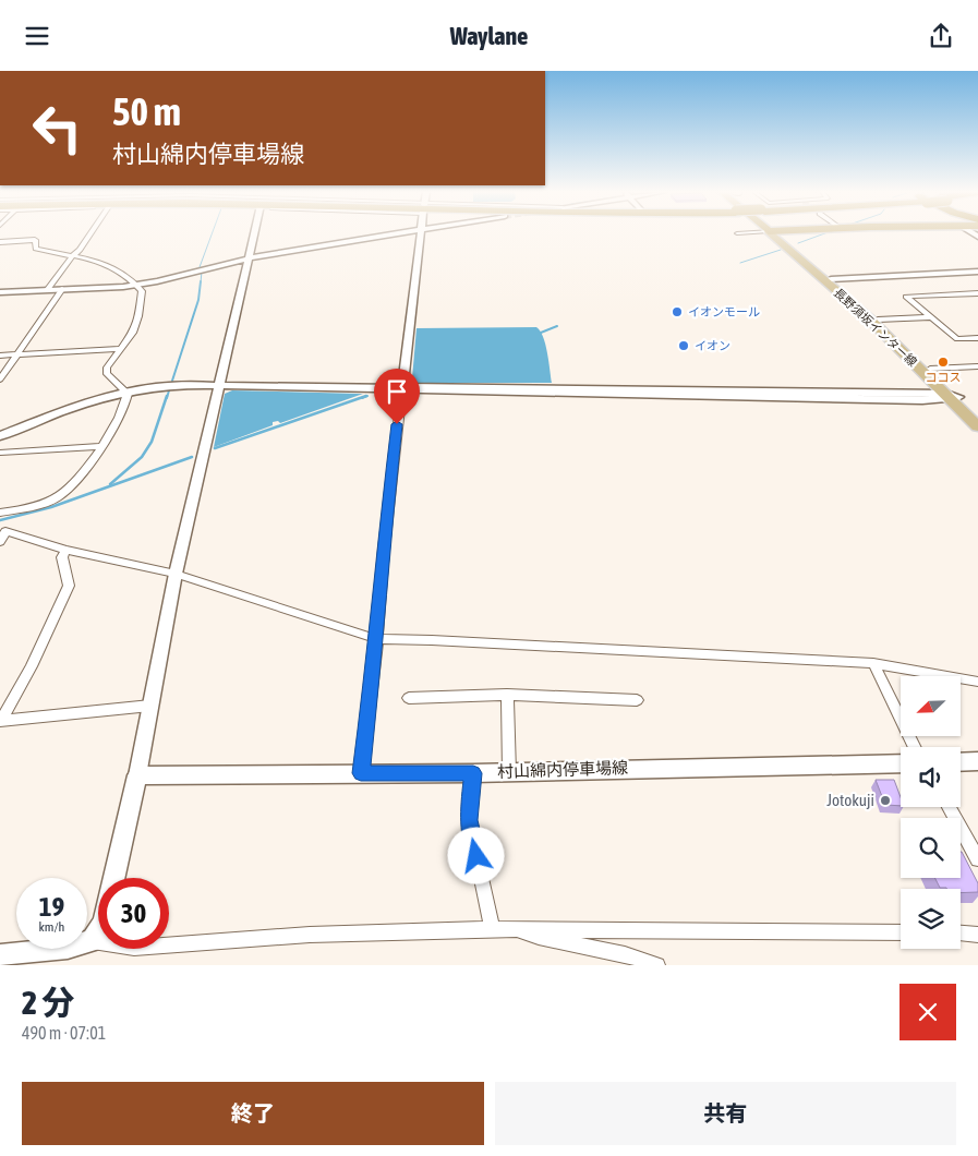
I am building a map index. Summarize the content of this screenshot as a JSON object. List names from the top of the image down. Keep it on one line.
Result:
{"streets":{"main road":["長野須坂インター線","村山綿内停車場線"]},"places":["イオンモール","イオン","ココス","Jotokuji"],"north":"bottom left","page":{"header":"Waylane","turn":["50 m","村山綿内停車場線"],"speed":"19 km/h","limit":"30","heading":["2 分","490 m · 07:01"],"buttons":["終了","共有"]}}
